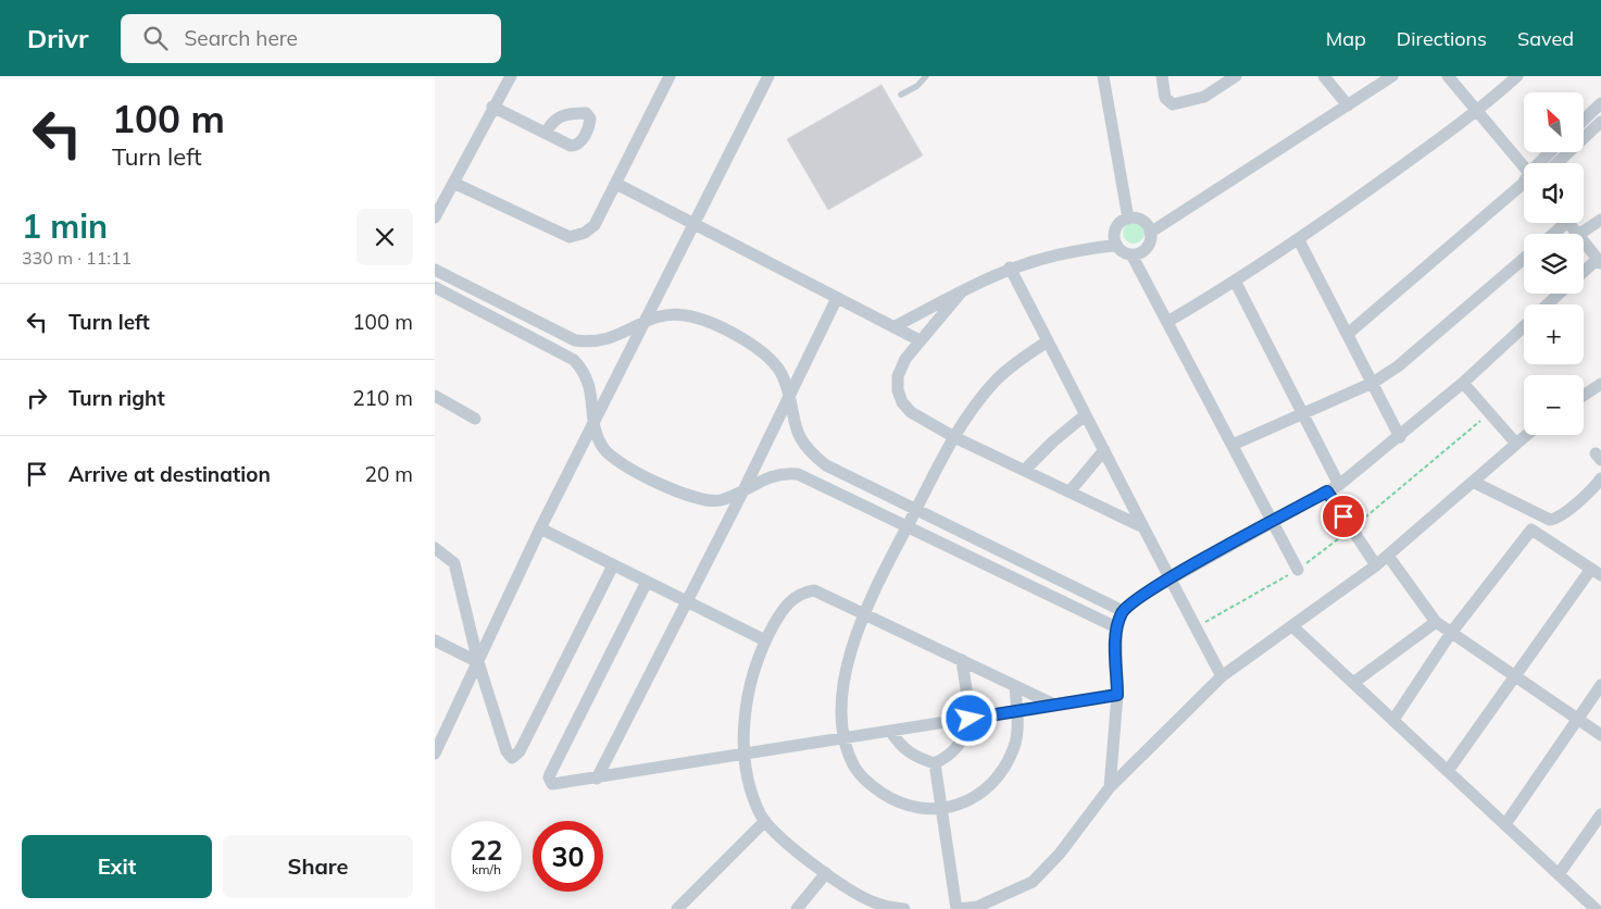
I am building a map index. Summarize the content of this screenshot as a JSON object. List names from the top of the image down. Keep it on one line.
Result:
{"north":"top left","page":{"header":"Drivr","search":"Search here","nav":["Map","Directions","Saved"],"turn":["100 m","Turn left"],"map_buttons":["+","−"],"heading":["1 min","330 m · 11:11"],"list":[{"name":"Turn left","value":"100 m"},{"name":"Turn right","value":"210 m"},{"name":"Arrive at destination","value":"20 m"}],"speed":"22 km/h","limit":"30","buttons":["Exit","Share"]}}
